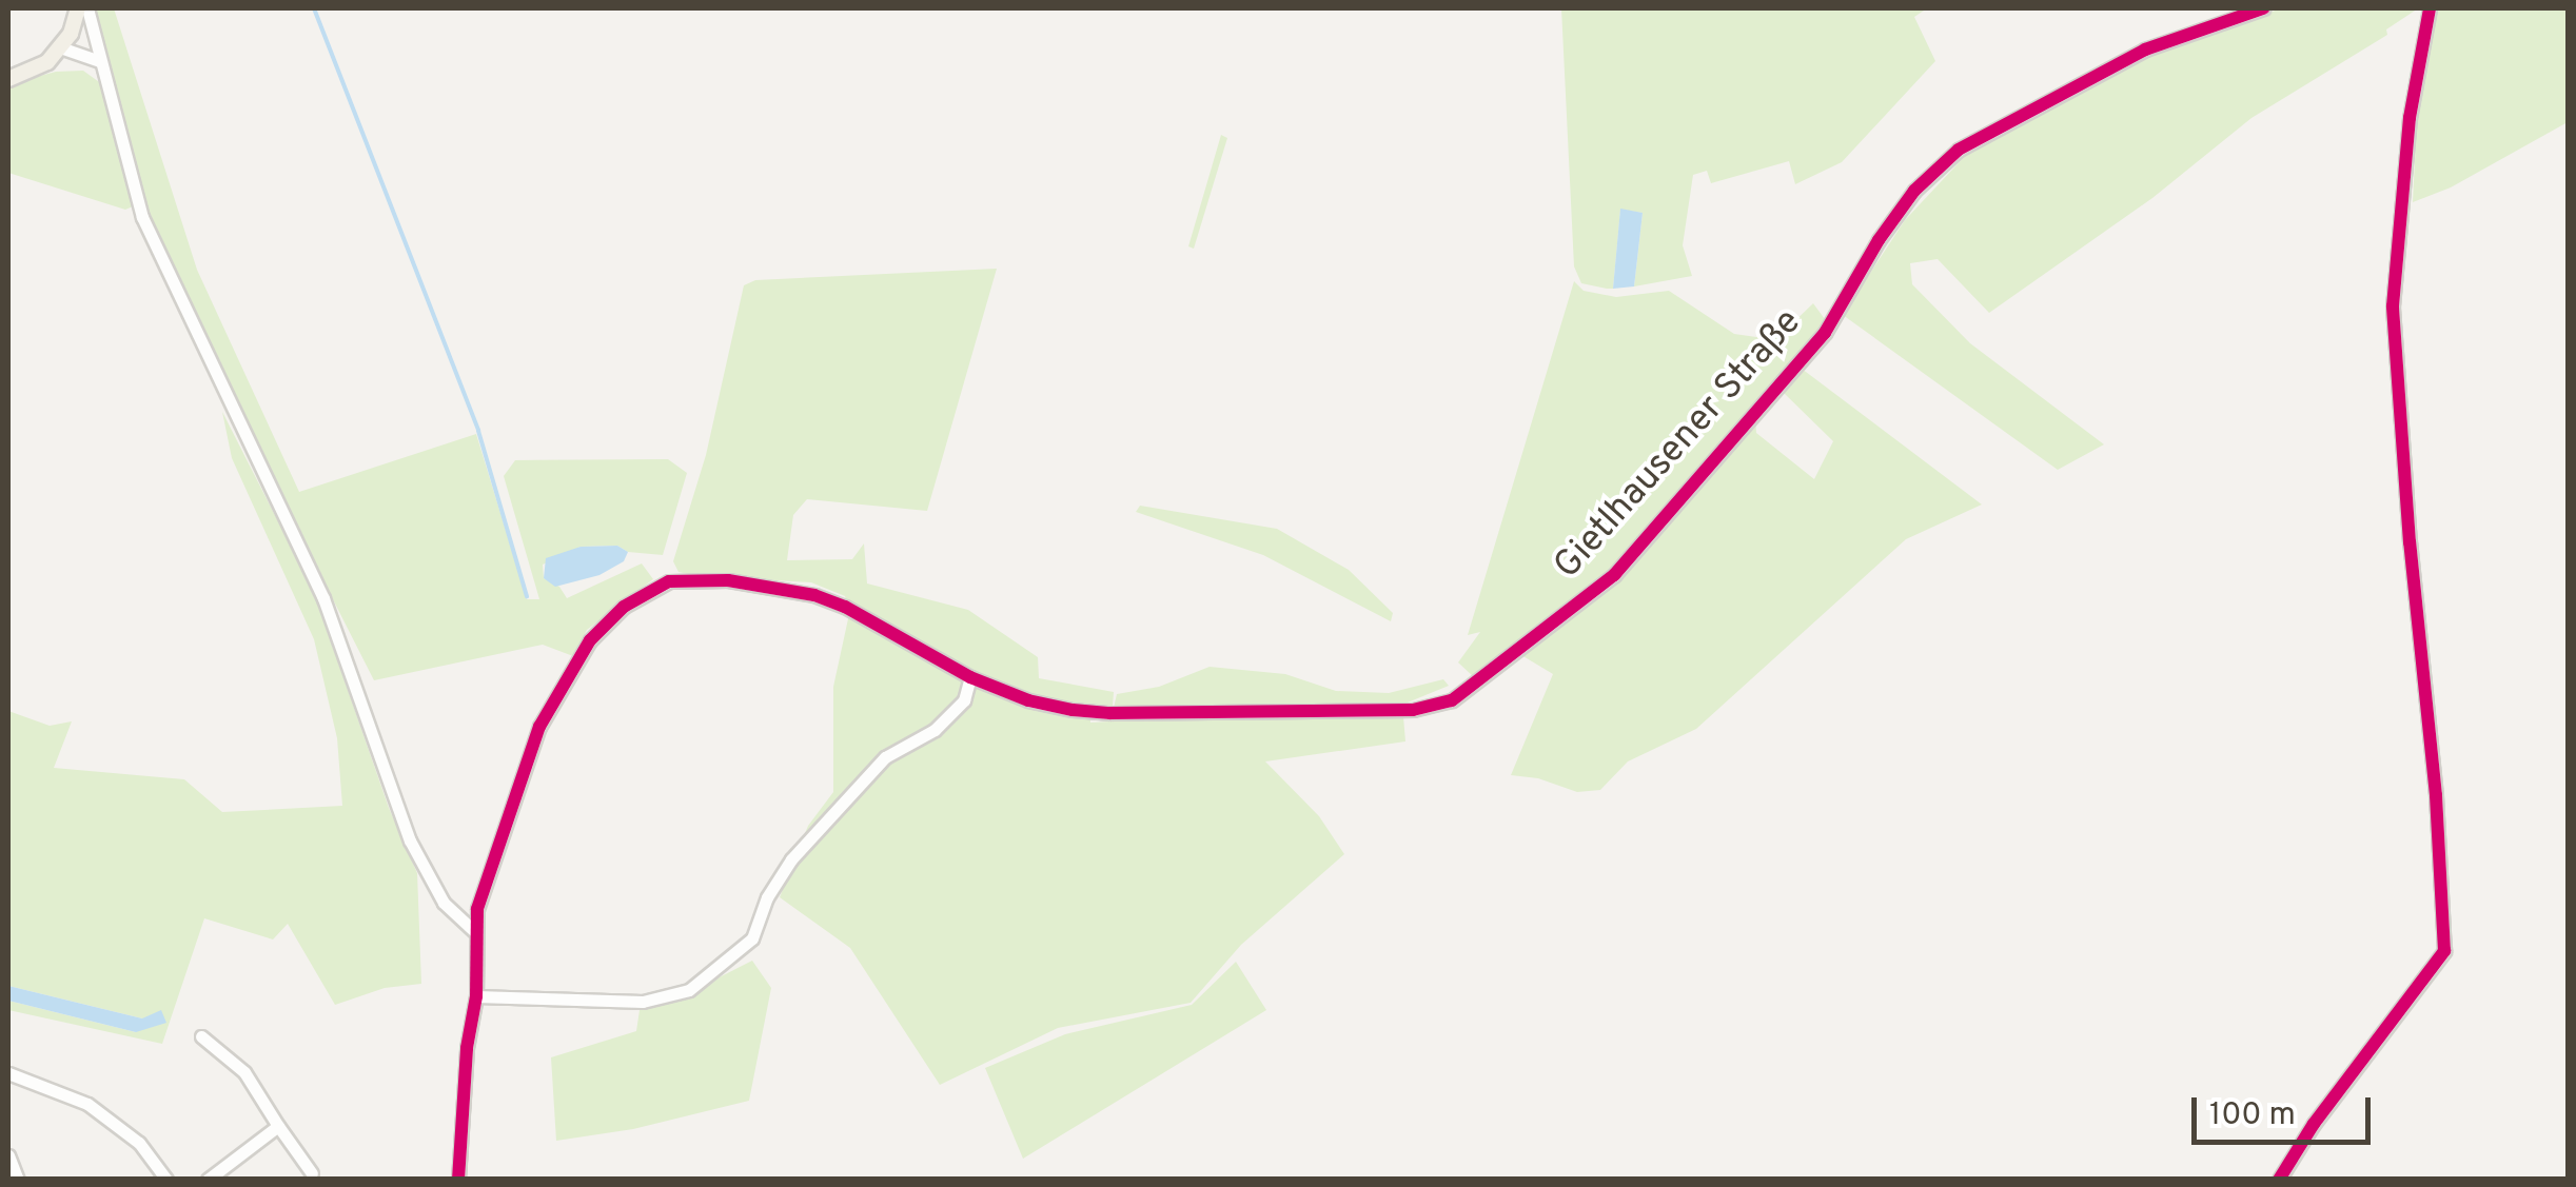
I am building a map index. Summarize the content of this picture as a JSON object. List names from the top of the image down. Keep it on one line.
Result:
{"streets":{"street":["Gietlhausener Straße"]},"scale_bar":"100 m"}
